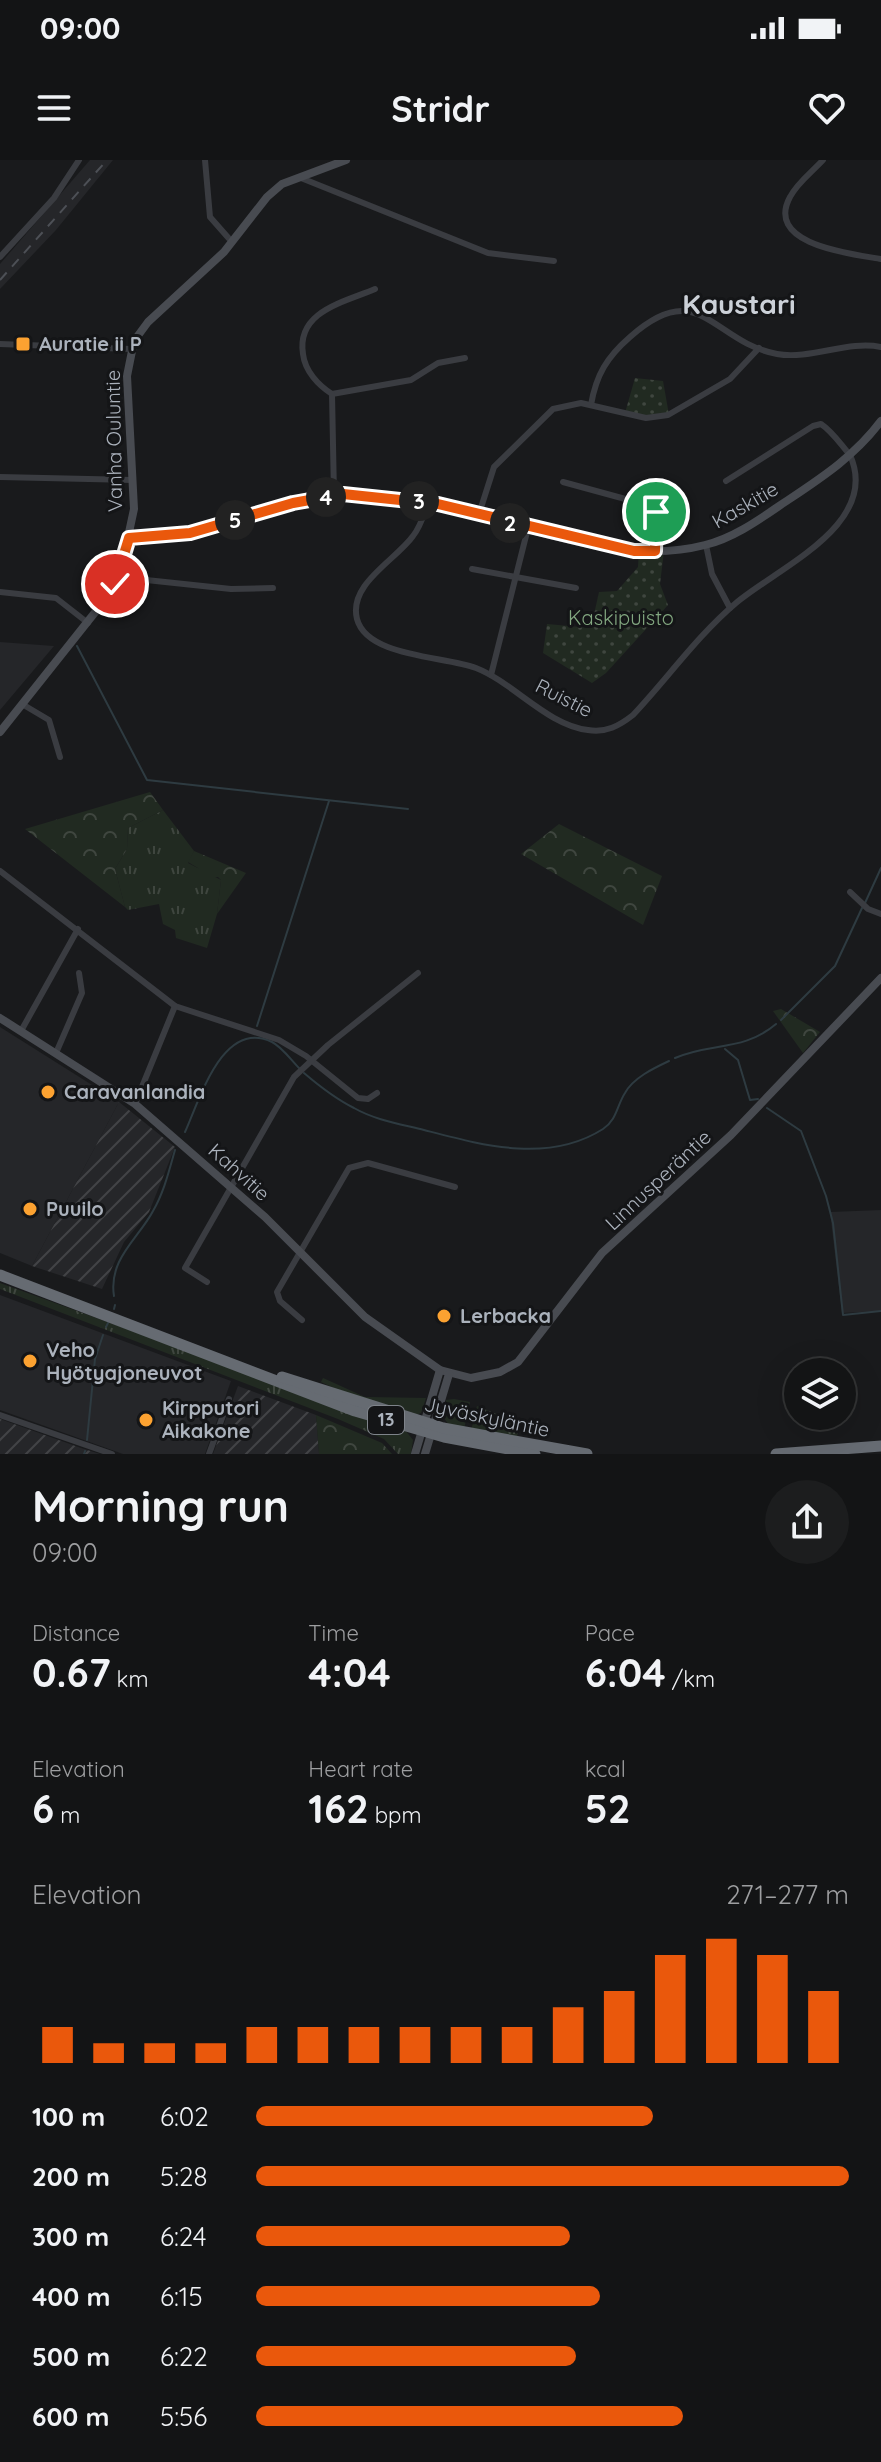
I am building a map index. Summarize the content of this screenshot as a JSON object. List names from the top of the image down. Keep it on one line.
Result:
{"streets":{"highway":["Jyväskyläntie","13"],"street":["Vanha Ouluntie","Kaskitie","Ruistie","Kahvitie","Linnusperäntie"]},"crossings":[["Vanha Ouluntie","Kaskitie"],["Kaskitie","Ruistie"],["Kahvitie","Linnusperäntie"]],"districts":["Kaustari"],"parks":["Kaskipuisto"],"places":{"transit":["Auratie ii P"],"other":["Caravanlandia","Puuilo","Lerbacka","Veho Hyötyajoneuvot","Kirpputori Aikakone"]},"page":{"status":"09:00","header":"Stridr","pins":["4","3","5","2"],"heading":["Morning run","09:00"],"stats":[["Distance","0.67 km"],["Time","4:04"],["Pace","6:04 /km"],["Elevation","6 m"],["Heart rate","162 bpm"],["kcal","52"]],"chart":["Elevation","271–277 m"],"list":[{"name":"100 m","note":"6:02"},{"name":"200 m","note":"5:28"},{"name":"300 m","note":"6:24"},{"name":"400 m","note":"6:15"},{"name":"500 m","note":"6:22"},{"name":"600 m","note":"5:56"}]}}
